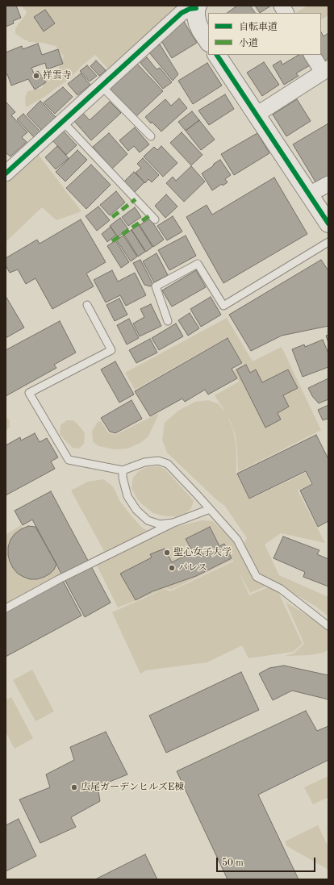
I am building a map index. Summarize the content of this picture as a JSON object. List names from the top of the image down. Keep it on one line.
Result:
{"places":["祥雲寺","聖心女子大学","パレス","広尾ガーデンヒルズE棟"],"legend":["自転車道","小道"],"scale_bar":"50 m"}
